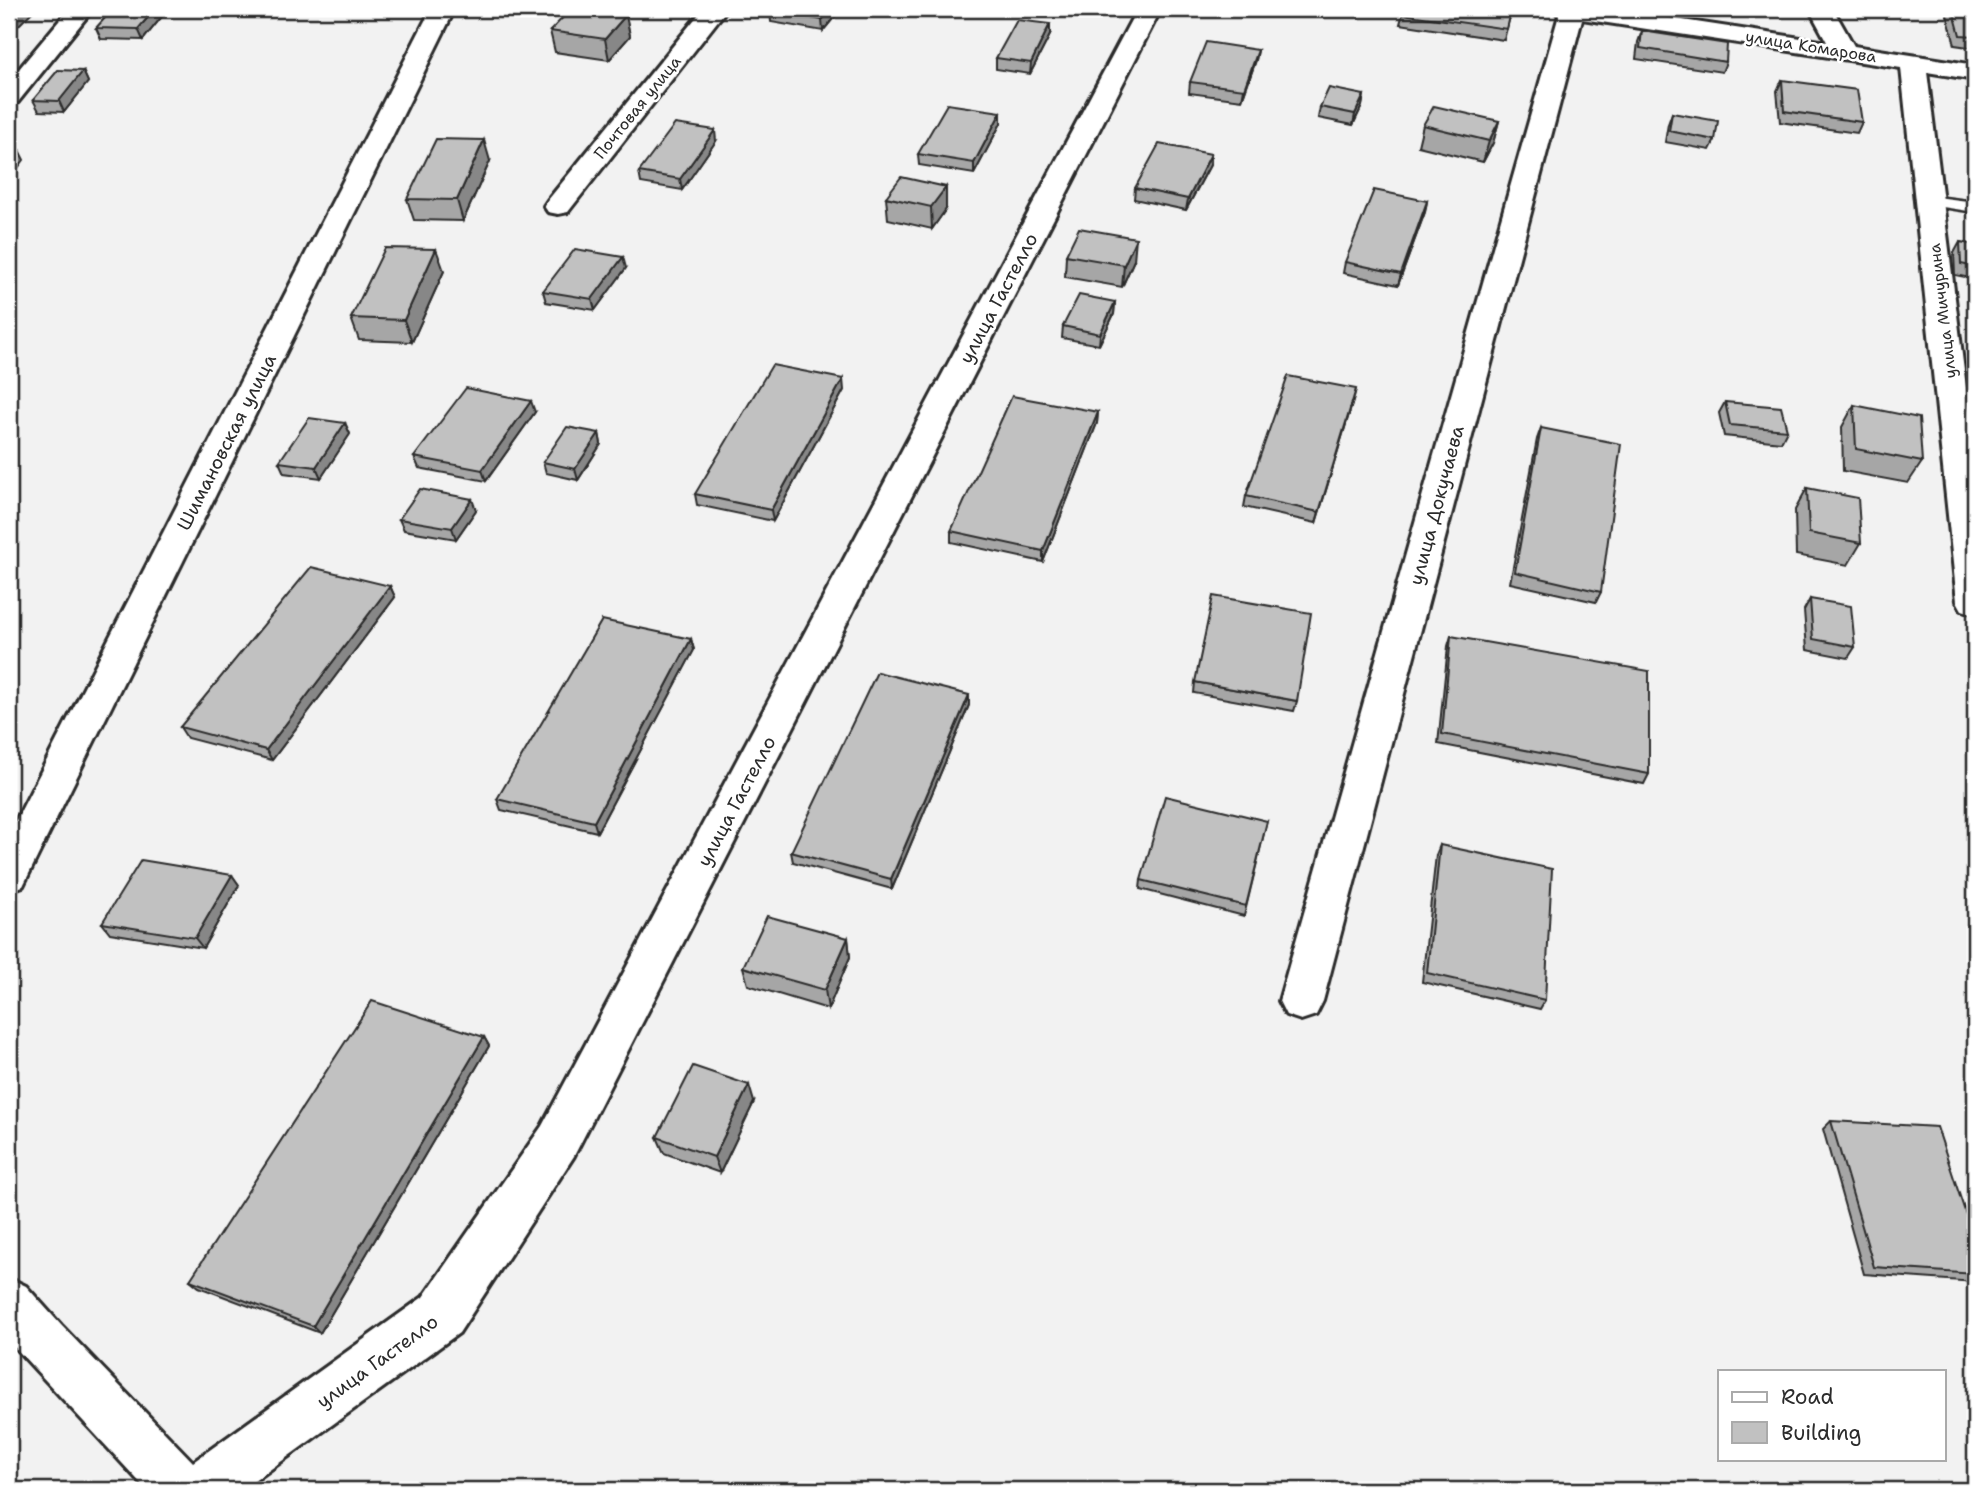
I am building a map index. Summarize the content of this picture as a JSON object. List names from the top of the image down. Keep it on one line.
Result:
{"streets":{"street":["улица Комарова","Почтовая улица","улица Гастелло","улица Мичурина","Шимановская улица","улица Докучаева"]},"crossings":[["улица Комарова","улица Мичурина"],["улица Комарова","улица Докучаева"]],"legend":["Road","Building"]}
